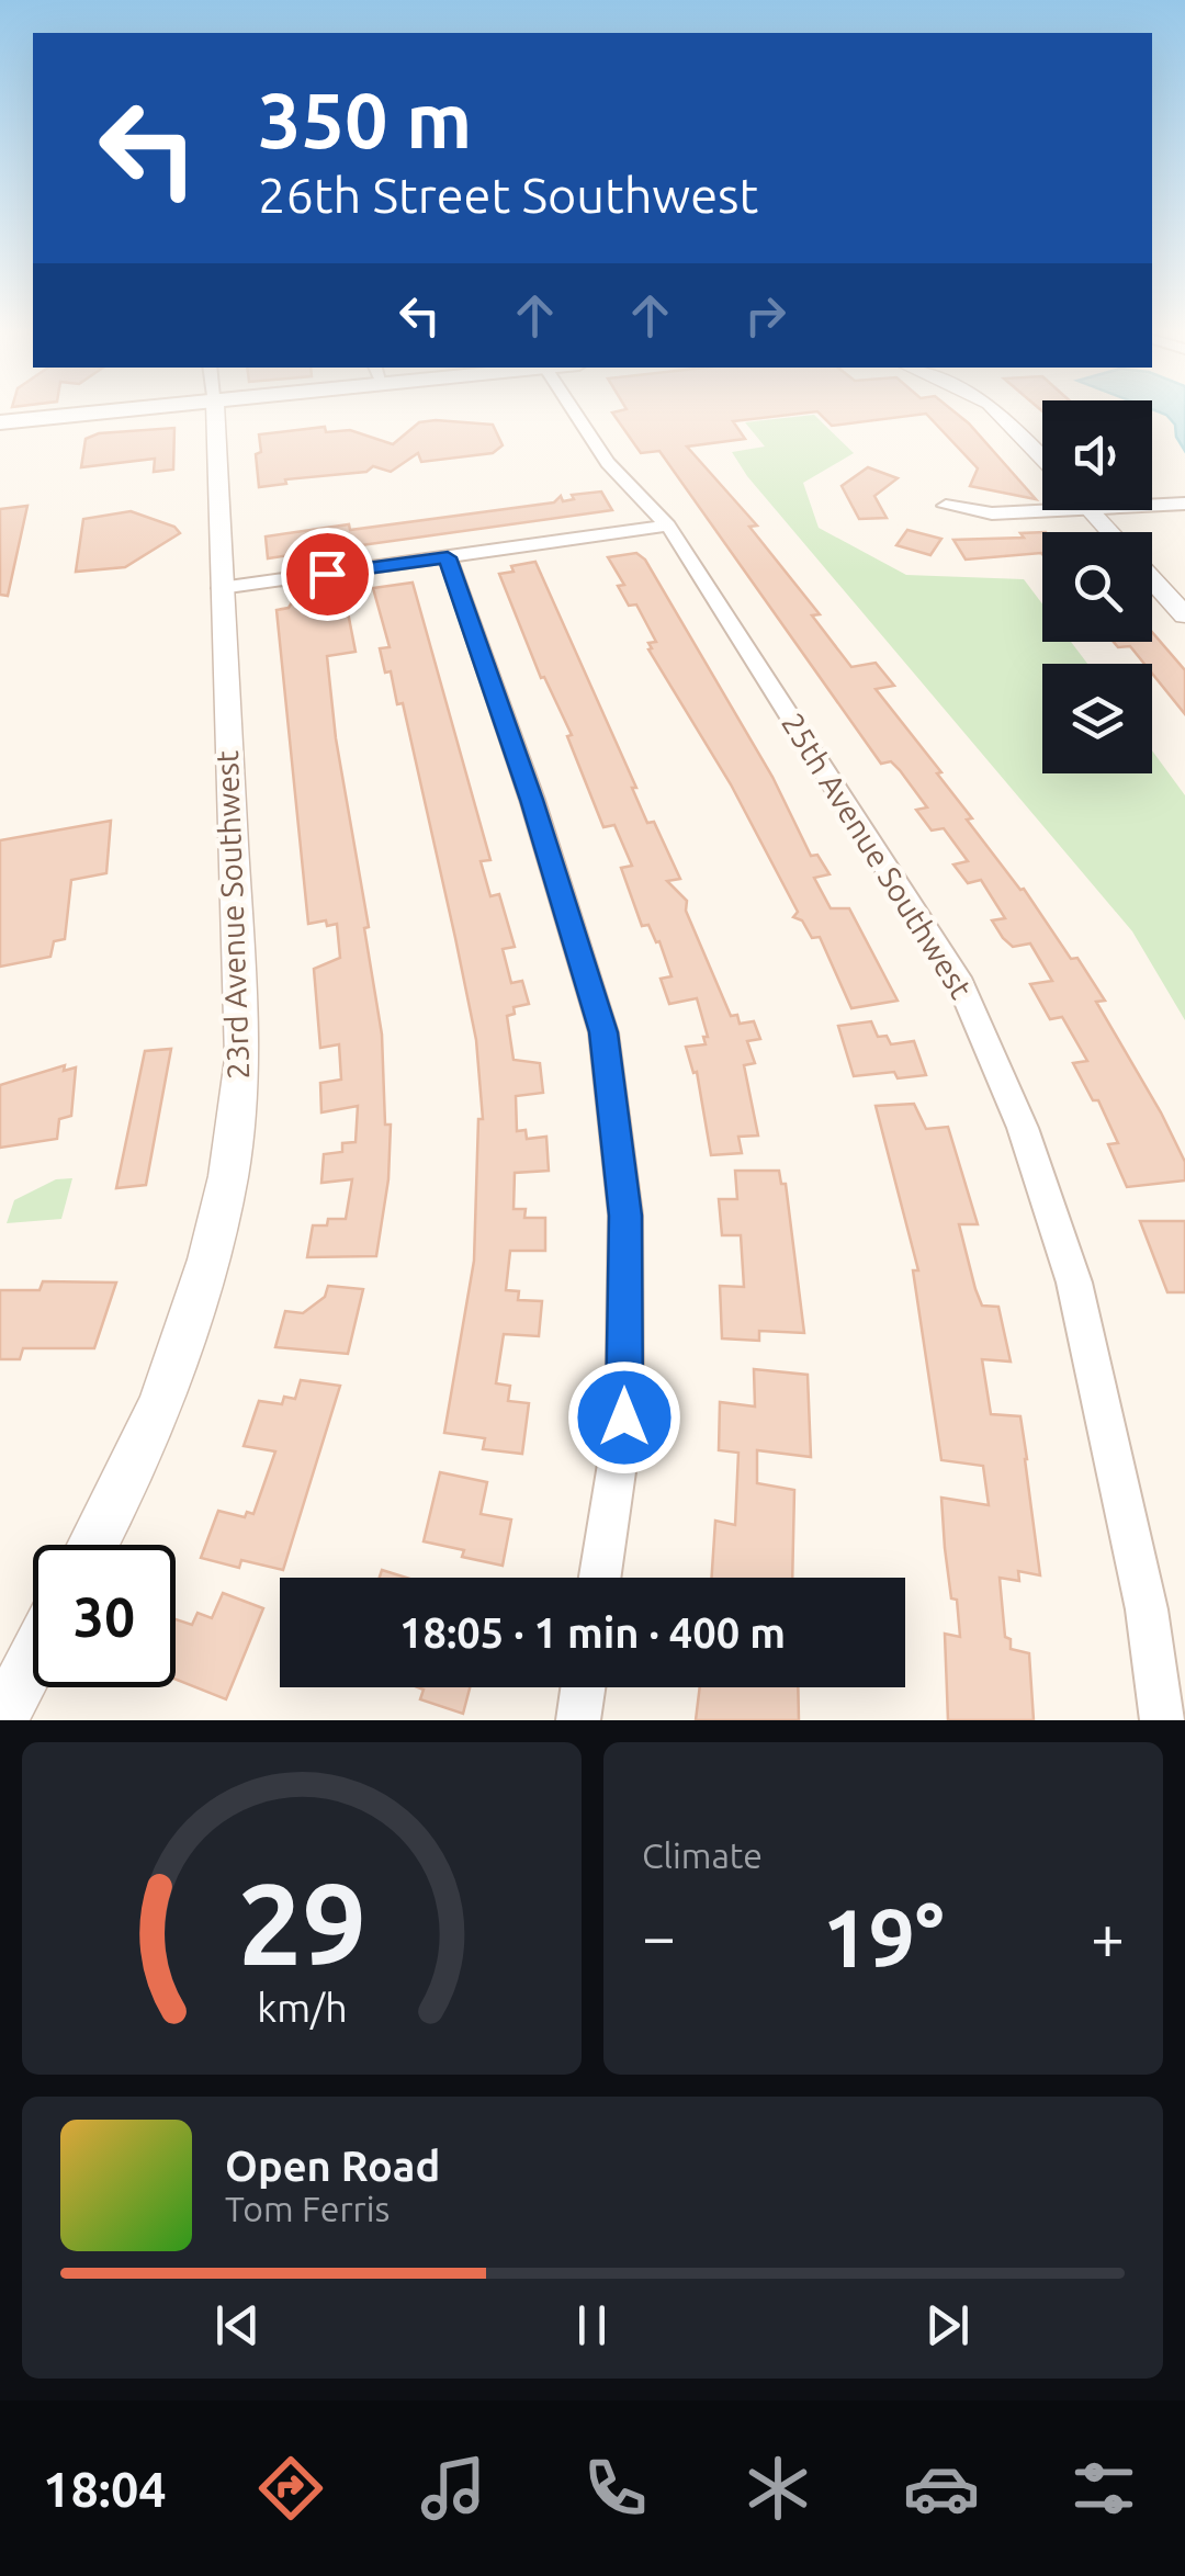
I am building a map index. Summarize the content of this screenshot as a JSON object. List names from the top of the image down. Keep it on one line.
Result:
{"streets":{"street":["25th Avenue Southwest","23rd Avenue Southwest"]},"page":{"turn":["350 m","26th Street Southwest"],"limit":"30","trip":"18:05 · 1 min · 400 m","tile":"Climate","heat":["−","19°","+"],"song":["Open Road","Tom Ferris"],"tabs":"18:04","gauge":["29","km/h"]}}
